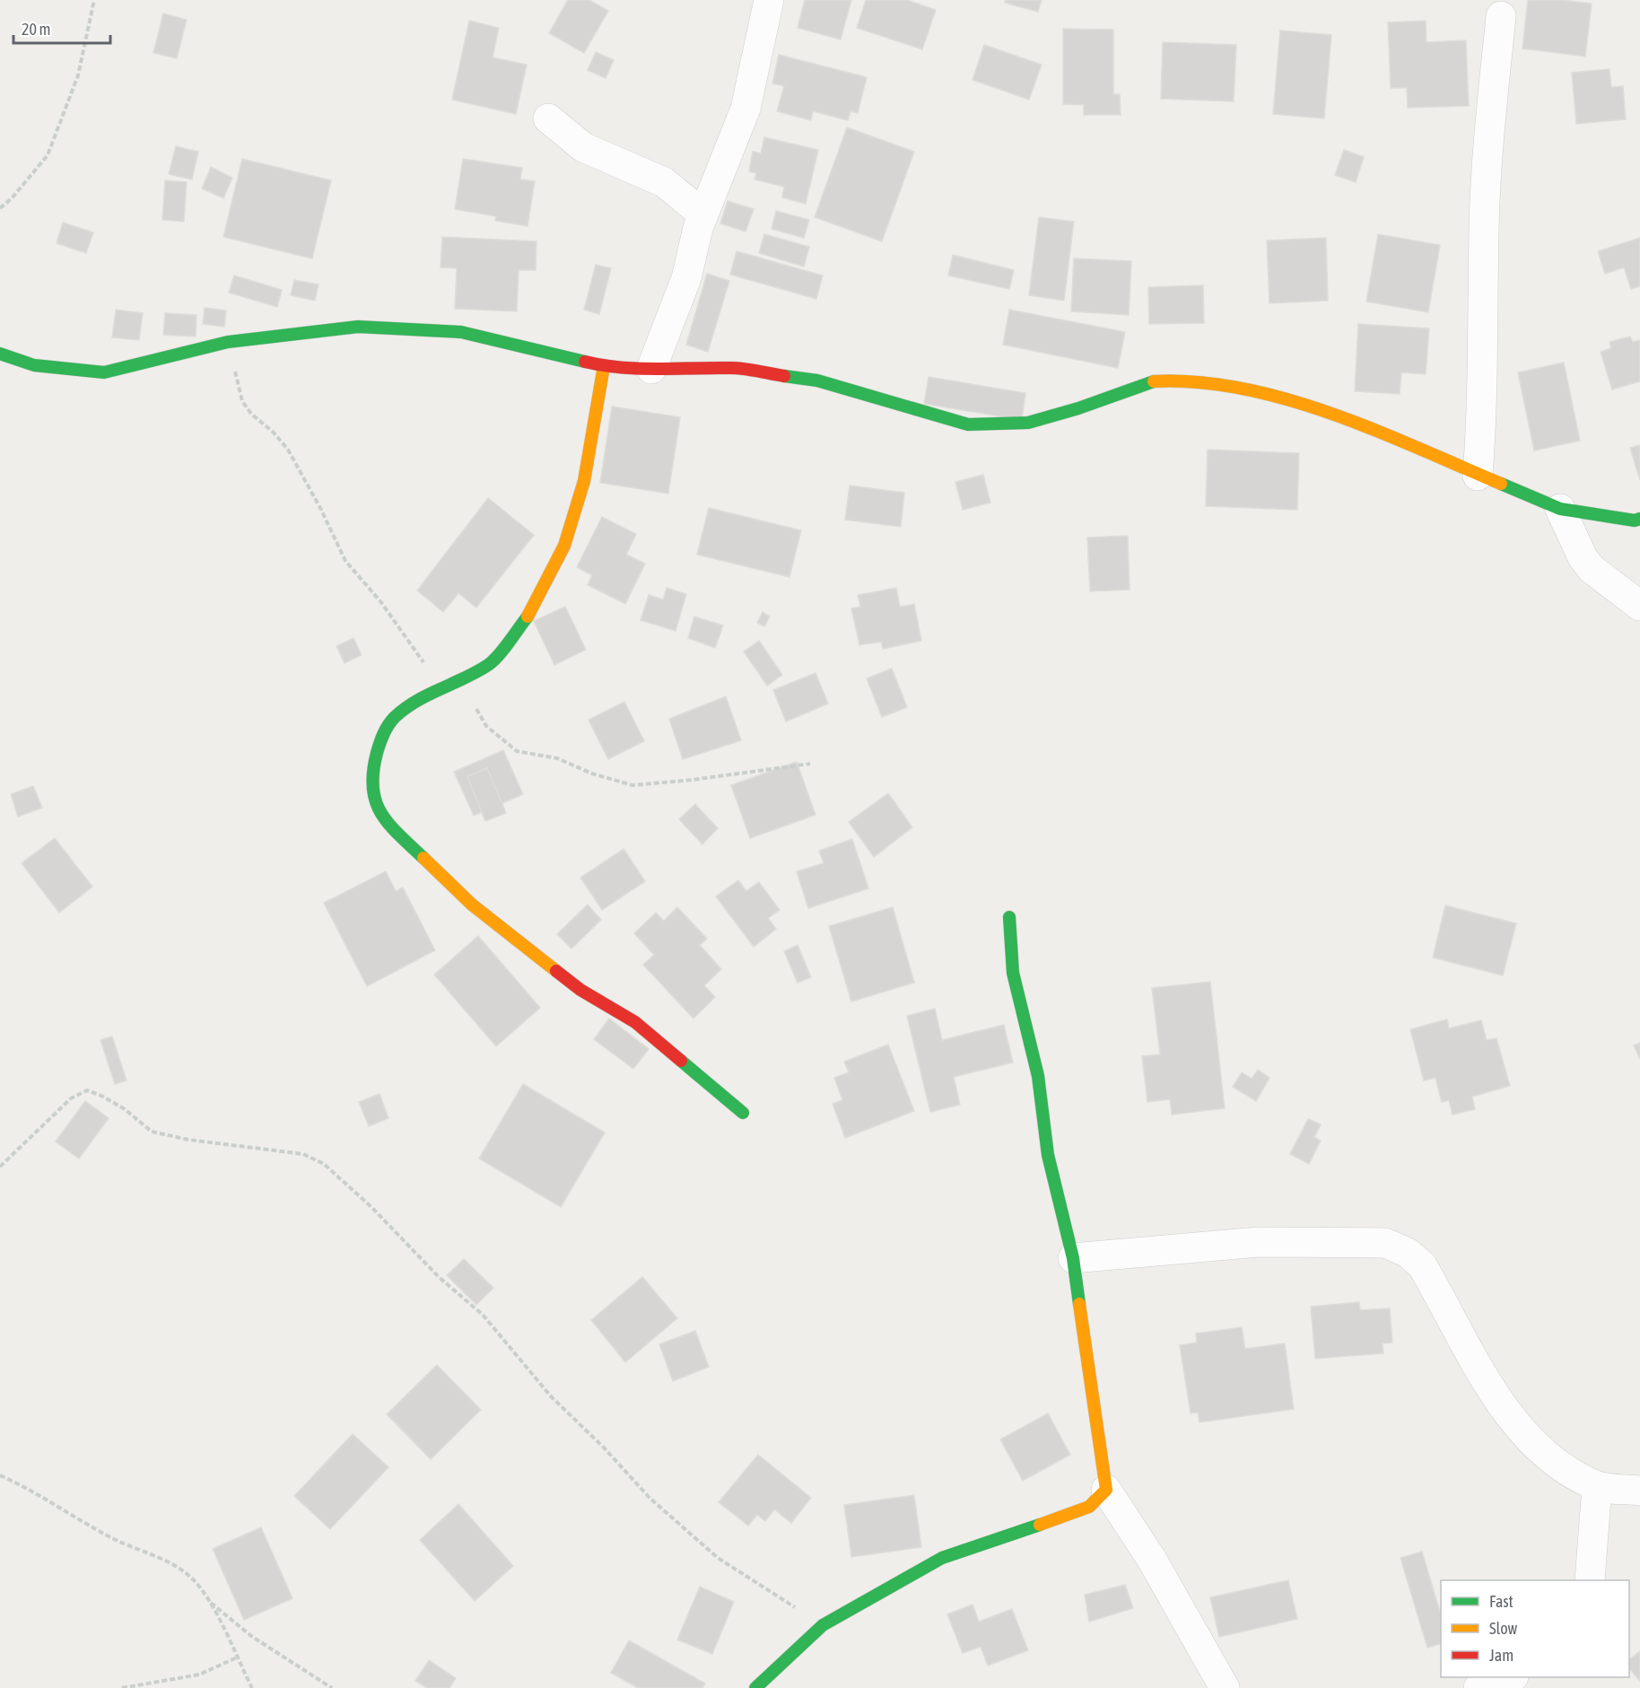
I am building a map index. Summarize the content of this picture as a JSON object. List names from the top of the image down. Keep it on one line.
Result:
{"legend":["Fast","Slow","Jam"],"scale_bar":"20 m"}
